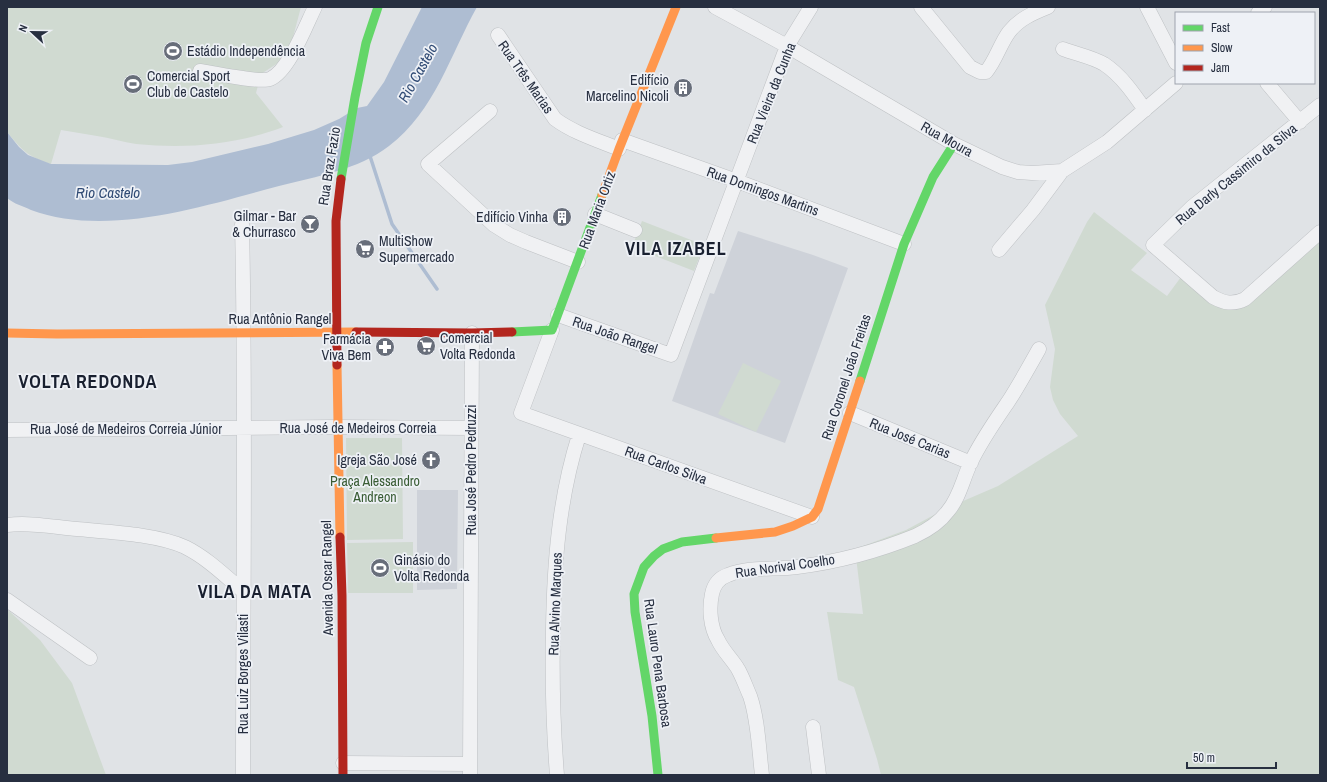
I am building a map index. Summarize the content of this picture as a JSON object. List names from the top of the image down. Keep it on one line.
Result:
{"streets":{"main road":["Rua Braz Fazio","Rua Maria Ortiz","Rua Antônio Rangel","Rua Coronel João Freitas","Avenida Oscar Rangel","Rua Lauro Pena Barbosa"],"street":["Rua Três Marias","Rua Vieira da Cunha","Rua Moura","Rua Darly Cassimiro da Silva","Rua Domingos Martins","Rua João Rangel","Rua José de Medeiros Correia","Rua José de Medeiros Correia Júnior","Rua José Carias","Rua Carlos Silva","Rua José Pedro Pedruzzi","Rua Norival Coelho","Rua Alvino Marques","Rua Luiz Borges Vilasti"]},"crossings":[["Rua Três Marias","Rua Domingos Martins"],["Rua Três Marias","Rua Maria Ortiz"],["Rua Vieira da Cunha","Rua Moura"],["Rua Vieira da Cunha","Rua Domingos Martins"],["Rua Vieira da Cunha","Rua João Rangel"],["Rua Moura","Rua Coronel João Freitas"],["Rua Braz Fazio","Rua Antônio Rangel"],["Rua Braz Fazio","Avenida Oscar Rangel"],["Rua Domingos Martins","Rua Maria Ortiz"],["Rua Domingos Martins","Rua Coronel João Freitas"],["Rua Maria Ortiz","Rua Antônio Rangel"],["Rua Maria Ortiz","Rua João Rangel"],["Rua Maria Ortiz","Rua Carlos Silva"],["Rua Antônio Rangel","Rua José Pedro Pedruzzi"],["Rua Antônio Rangel","Avenida Oscar Rangel"],["Rua Antônio Rangel","Rua Luiz Borges Vilasti"],["Rua Coronel João Freitas","Rua José Carias"],["Rua Coronel João Freitas","Rua Carlos Silva"],["Rua Coronel João Freitas","Rua Lauro Pena Barbosa"],["Rua José de Medeiros Correia","Rua José de Medeiros Correia Júnior"],["Rua José de Medeiros Correia","Rua José Pedro Pedruzzi"],["Rua José de Medeiros Correia","Avenida Oscar Rangel"],["Rua José de Medeiros Correia","Rua Luiz Borges Vilasti"],["Rua José de Medeiros Correia Júnior","Rua Luiz Borges Vilasti"],["Rua José Carias","Rua Norival Coelho"],["Rua Carlos Silva","Rua Alvino Marques"],["Rua Carlos Silva","Rua Lauro Pena Barbosa"]],"districts":["VILA IZABEL","VOLTA REDONDA","VILA DA MATA"],"water":["Rio Castelo"],"parks":["Praça Alessandro Andreon"],"places":{"sports":["Estádio Independência","Comercial Sport Club de Castelo","Ginásio do Volta Redonda"],"building":["Edifício Marcelino Nicoli","Edifício Vinha"],"bar":["Gilmar - Bar & Churrasco"],"supermarket":["MultiShow Supermercado","Comercial Volta Redonda"],"pharmacy":["Farmácia Viva Bem"],"church":["Igreja São José"]},"legend":["Fast","Slow","Jam"],"scale_bar":"50 m","north":"left"}
